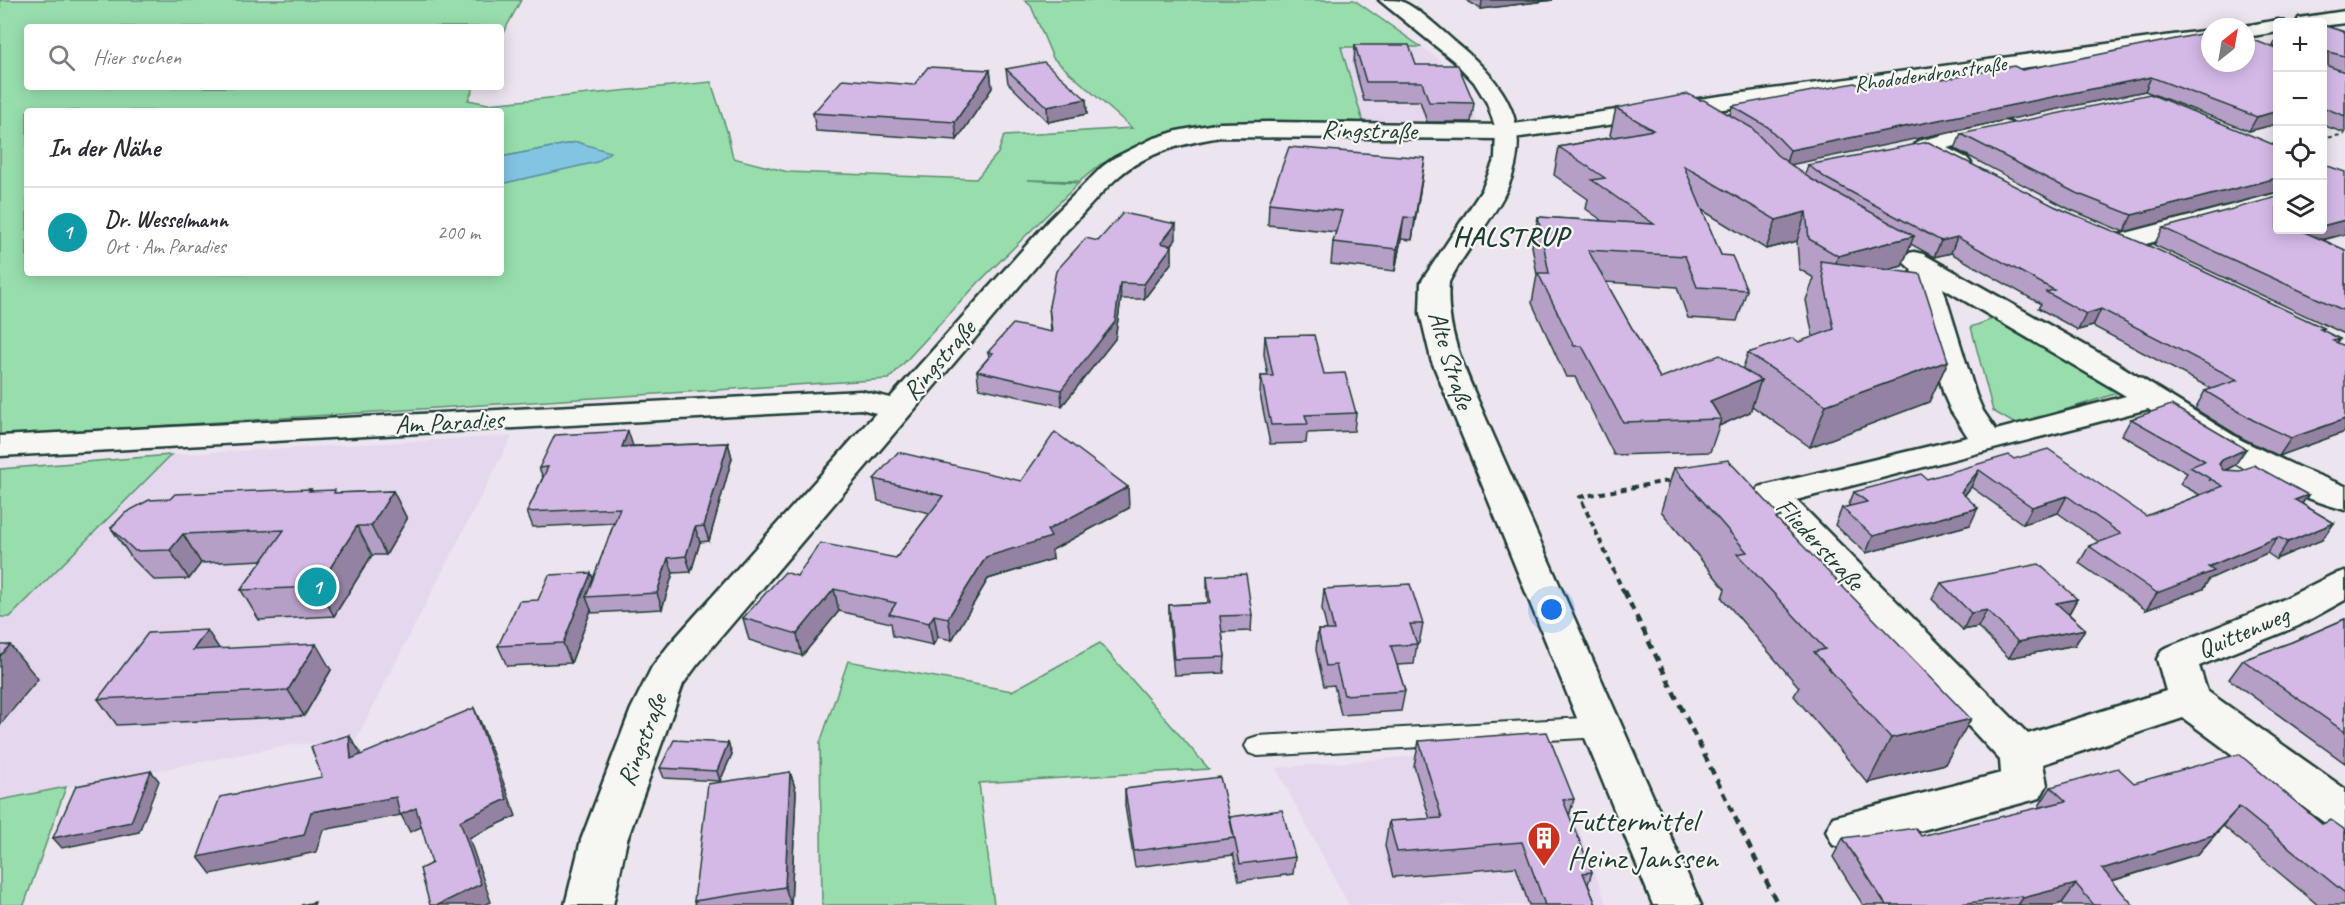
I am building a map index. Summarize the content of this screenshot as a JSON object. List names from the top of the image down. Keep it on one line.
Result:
{"streets":{"street":["Rhododendronstraße","Ringstraße","Alte Straße","Am Paradies","Fliederstraße","Quittenweg"]},"crossings":[["Rhododendronstraße","Ringstraße"],["Rhododendronstraße","Alte Straße"],["Ringstraße","Alte Straße"],["Ringstraße","Am Paradies"]],"districts":["HALSTRUP"],"places":{"building":["Futtermittel Heinz Janssen"]},"north":"top right","page":{"map_buttons":["+","−"],"search":"Hier suchen","heading":"In der Nähe","list":[{"mark":"1","name":"Dr. Wesselmann","note":"Ort · Am Paradies","value":"200 m"}],"pins":"1"}}
